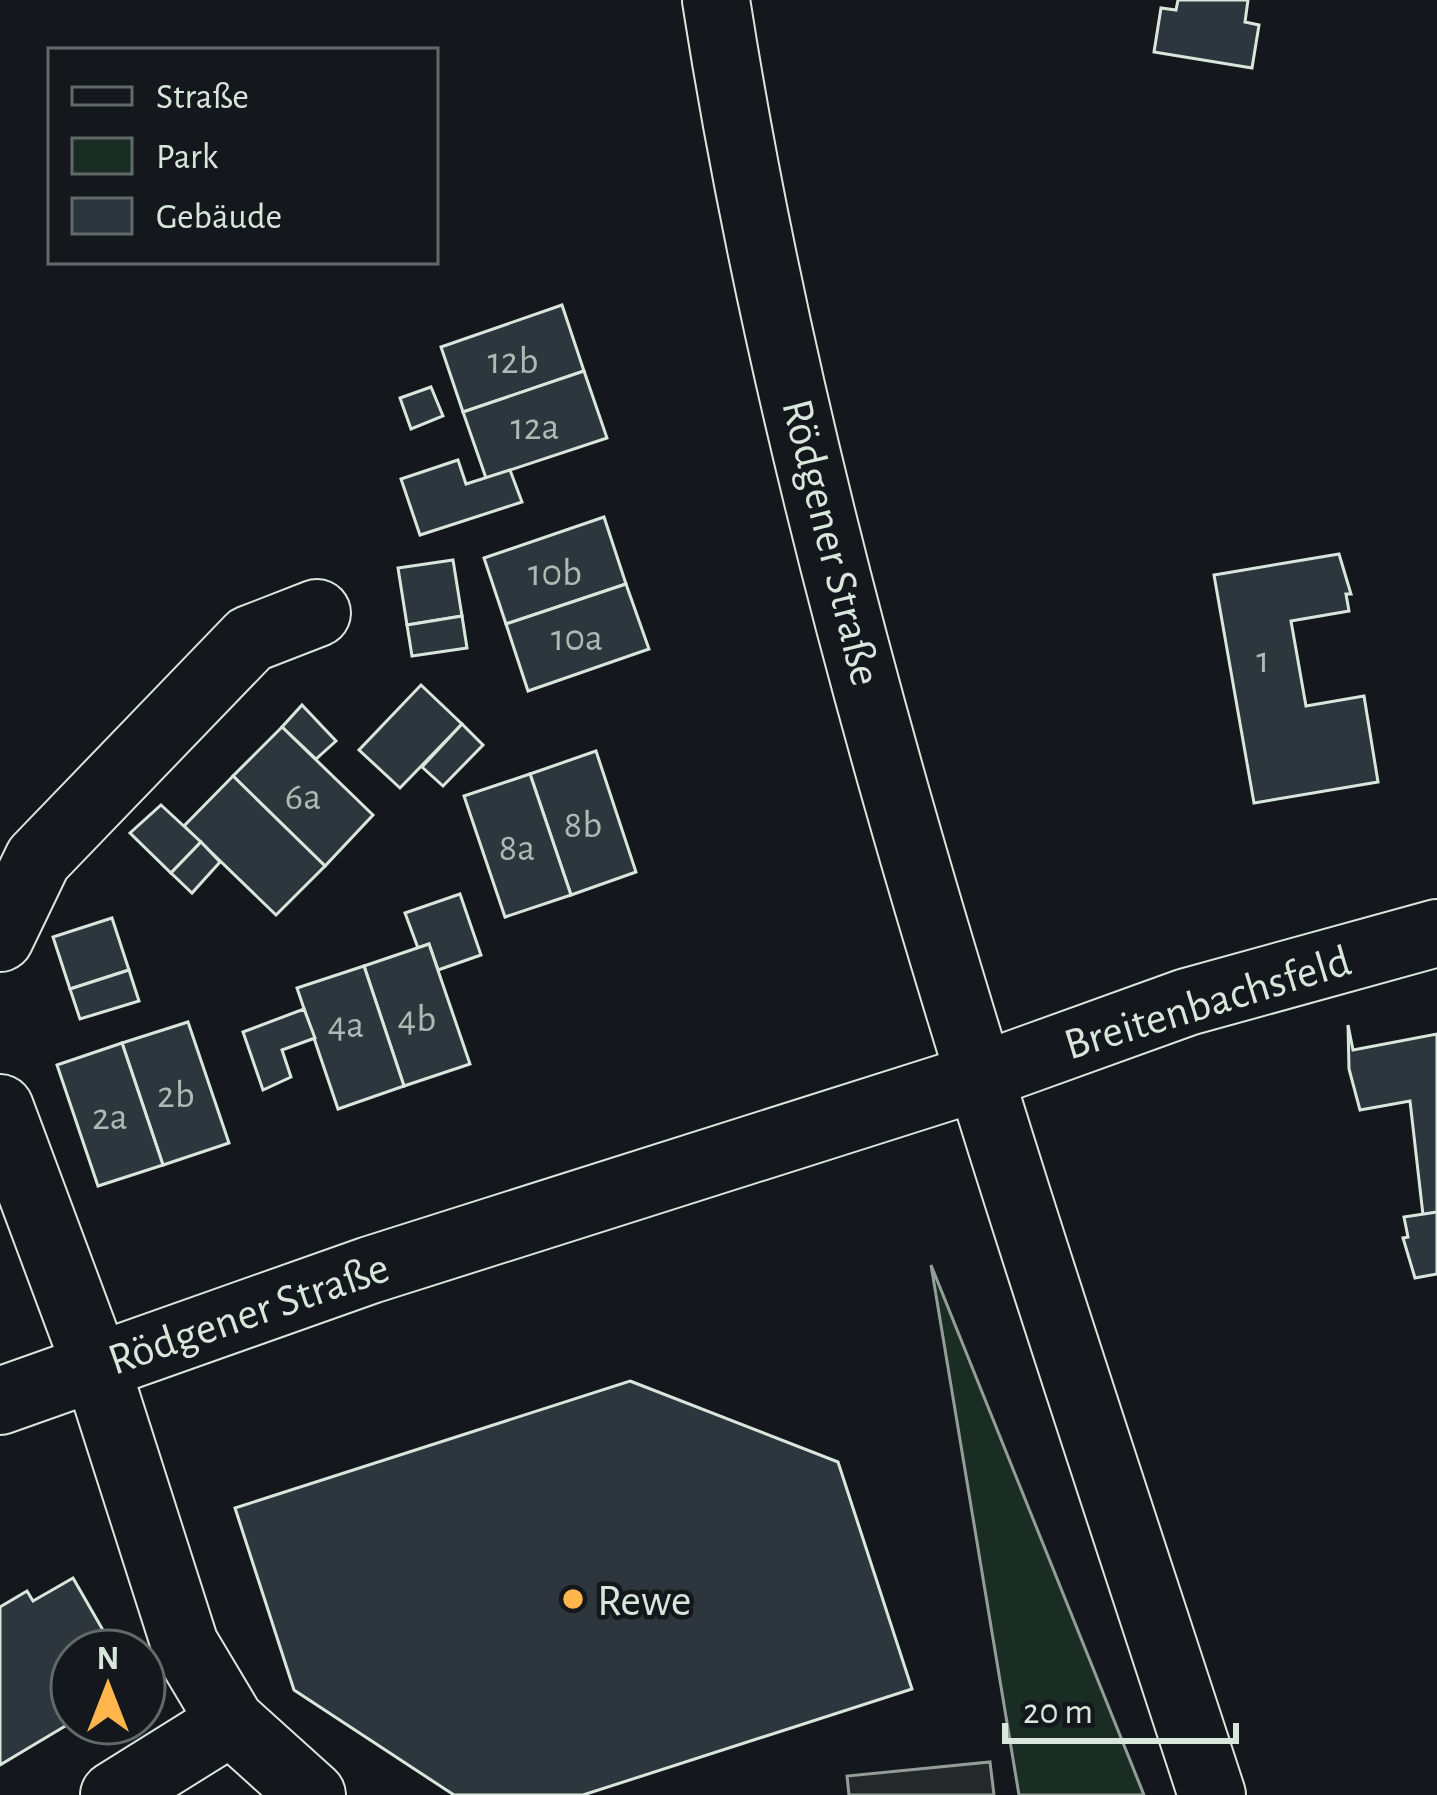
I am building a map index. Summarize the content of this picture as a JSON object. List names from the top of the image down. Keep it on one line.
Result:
{"streets":{"main road":["Rödgener Straße","Breitenbachsfeld"]},"crossings":[["Rödgener Straße","Breitenbachsfeld"]],"places":["Rewe"],"house_numbers":["12b","12a","10b","10a","1","6a","8b","8a","4b","4a","2b","2a"],"legend":["Straße","Park","Gebäude"],"scale_bar":"20 m","north":"top"}
